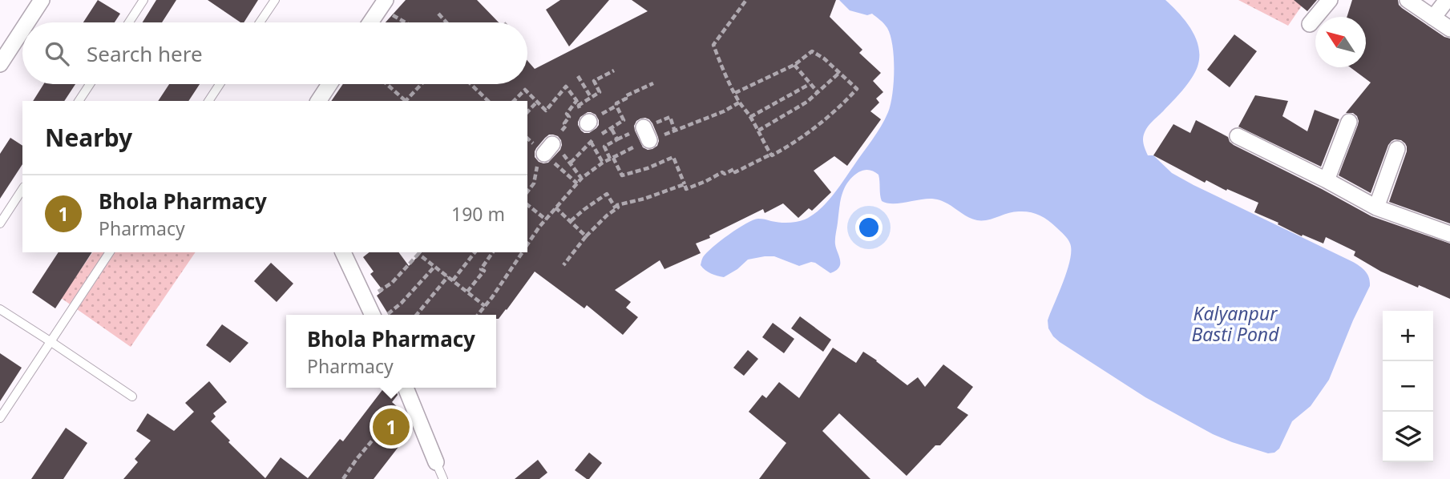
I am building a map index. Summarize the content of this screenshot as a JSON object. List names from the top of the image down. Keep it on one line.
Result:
{"water":["Kalyanpur Basti Pond"],"north":"top left","page":{"search":"Search here","heading":"Nearby","list":[{"mark":"1","name":"Bhola Pharmacy","note":"Pharmacy","value":"190 m"}],"map_buttons":["+","−"],"popup":["Bhola Pharmacy","Pharmacy"],"pins":"1"}}
